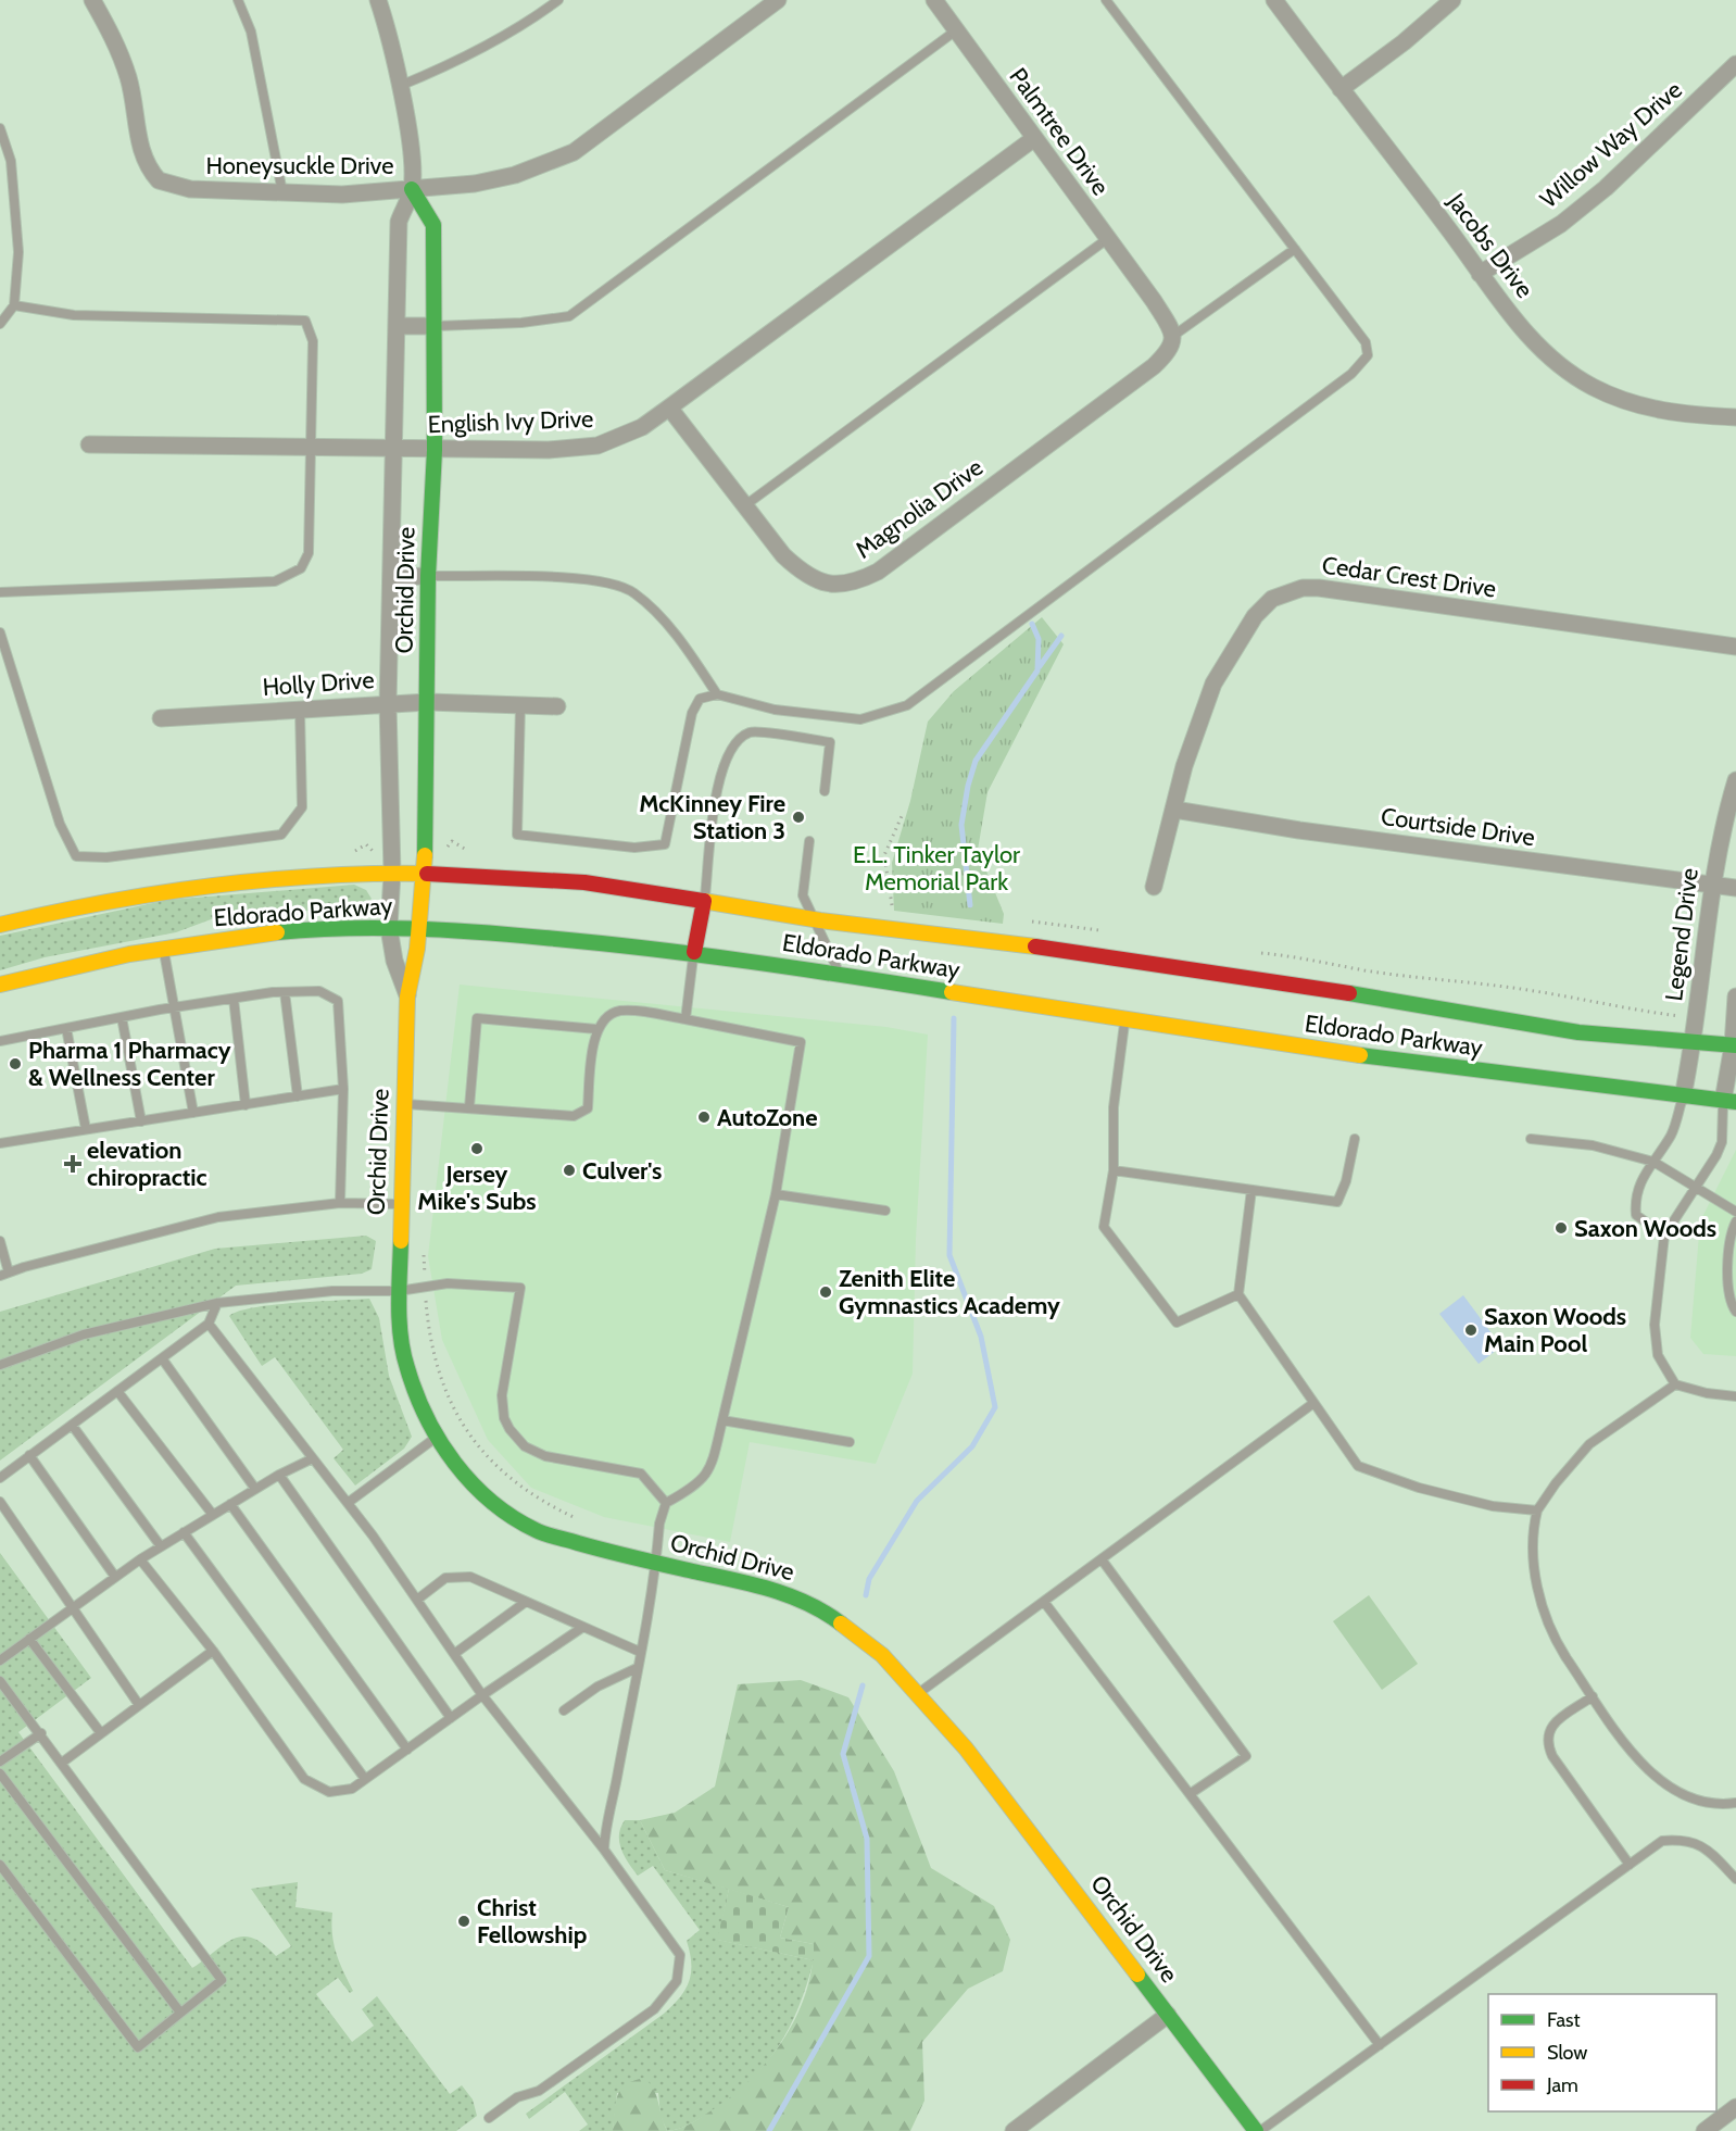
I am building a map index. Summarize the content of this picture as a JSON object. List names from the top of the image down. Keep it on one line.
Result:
{"streets":{"main road":["Orchid Drive","Eldorado Parkway"],"street":["Palmtree Drive","Willow Way Drive","Honeysuckle Drive","Jacobs Drive","English Ivy Drive","Magnolia Drive","Cedar Crest Drive","Holly Drive","Courtside Drive","Legend Drive"]},"crossings":[["Palmtree Drive","English Ivy Drive"],["Palmtree Drive","Magnolia Drive"],["Willow Way Drive","Jacobs Drive"],["Honeysuckle Drive","Orchid Drive"],["English Ivy Drive","Magnolia Drive"],["English Ivy Drive","Orchid Drive"],["Cedar Crest Drive","Courtside Drive"],["Orchid Drive","Holly Drive"],["Orchid Drive","Eldorado Parkway"],["Courtside Drive","Legend Drive"],["Eldorado Parkway","Legend Drive"]],"parks":["E.L. Tinker Taylor Memorial Park"],"places":{"other":["McKinney Fire Station 3","Pharma 1 Pharmacy & Wellness Center","AutoZone","Jersey Mike's Subs","Culver's","Saxon Woods","Zenith Elite Gymnastics Academy","Saxon Woods Main Pool","Christ Fellowship"],"health":["elevation chiropractic"]},"legend":["Fast","Slow","Jam"]}
